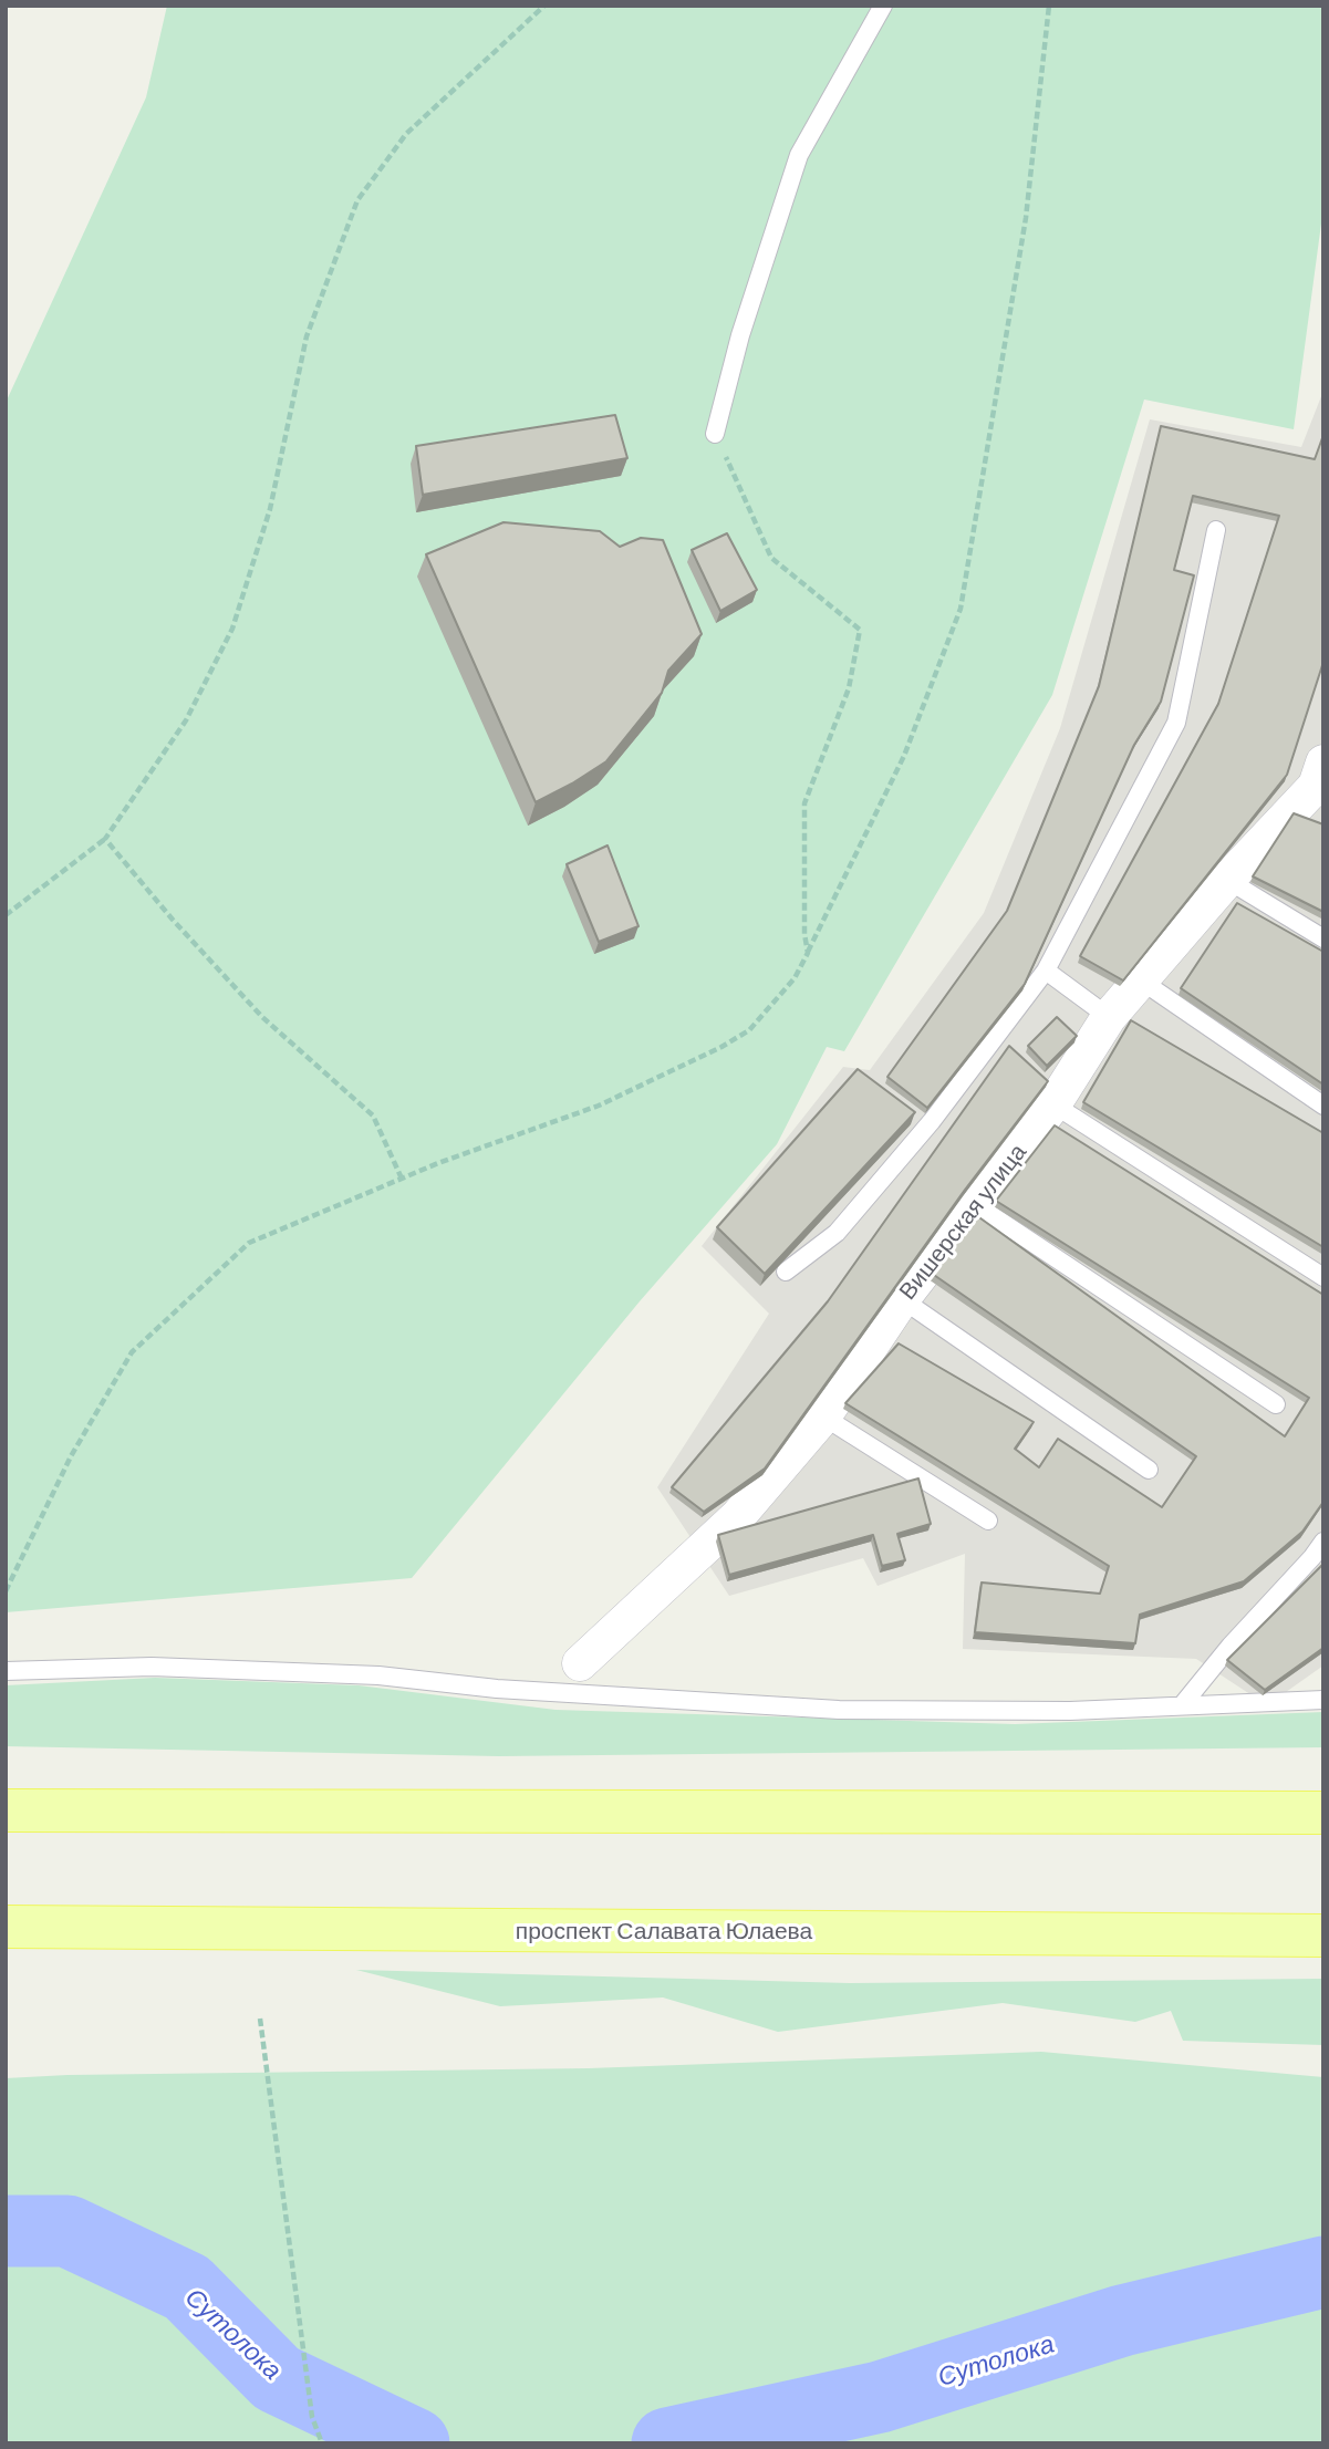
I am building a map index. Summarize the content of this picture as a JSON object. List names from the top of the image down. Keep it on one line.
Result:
{"streets":{"main road":["проспект Салавата Юлаева"],"street":["Вишерская улица"]},"water":["Сутолока"]}
